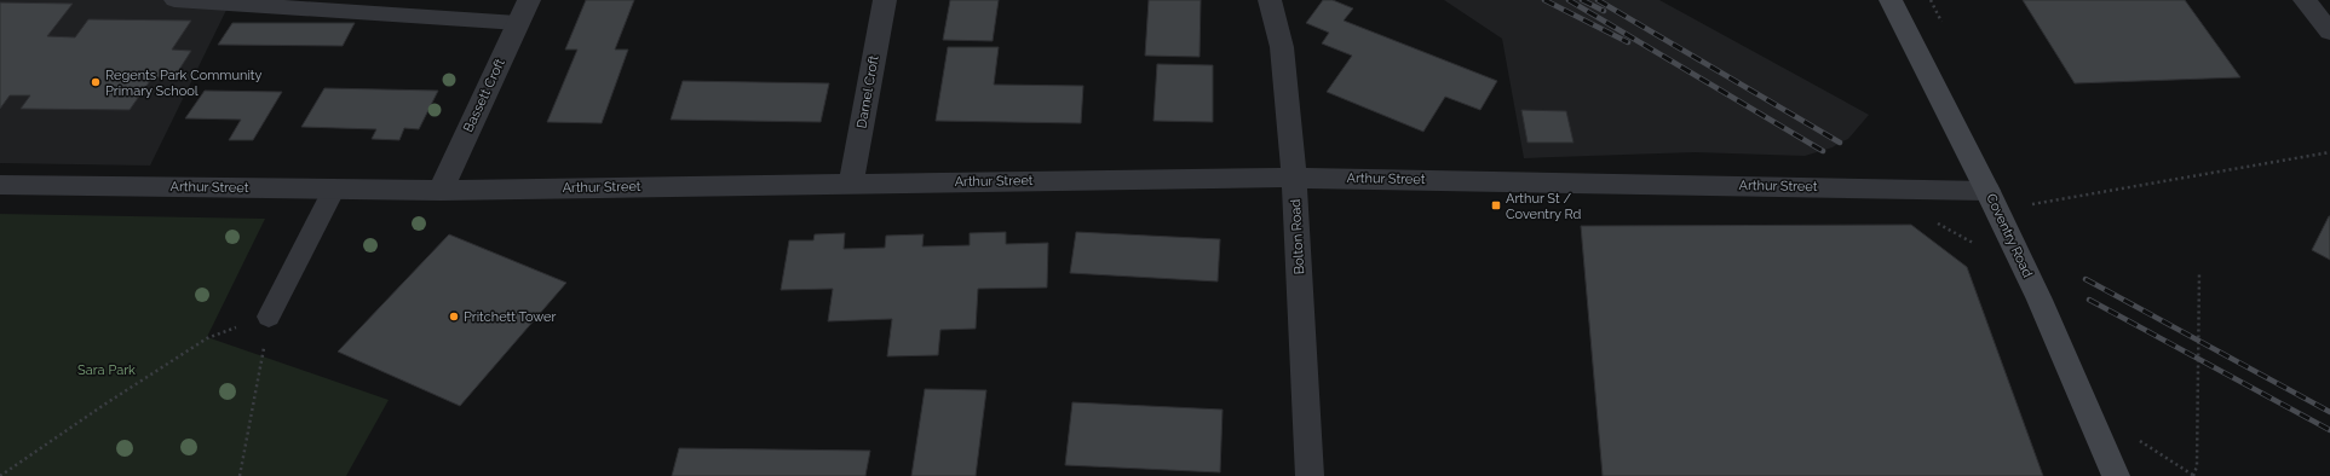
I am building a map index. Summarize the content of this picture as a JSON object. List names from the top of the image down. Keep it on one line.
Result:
{"streets":{"main road":["Coventry Road"],"street":["Darnel Croft","Bassett Croft","Arthur Street","Bolton Road"]},"crossings":[["Darnel Croft","Arthur Street"],["Bassett Croft","Arthur Street"],["Arthur Street","Coventry Road"],["Arthur Street","Bolton Road"]],"parks":["Sara Park"],"places":{"other":["Regents Park Community Primary School","Pritchett Tower"],"transit":["Arthur St / Coventry Rd"]}}
